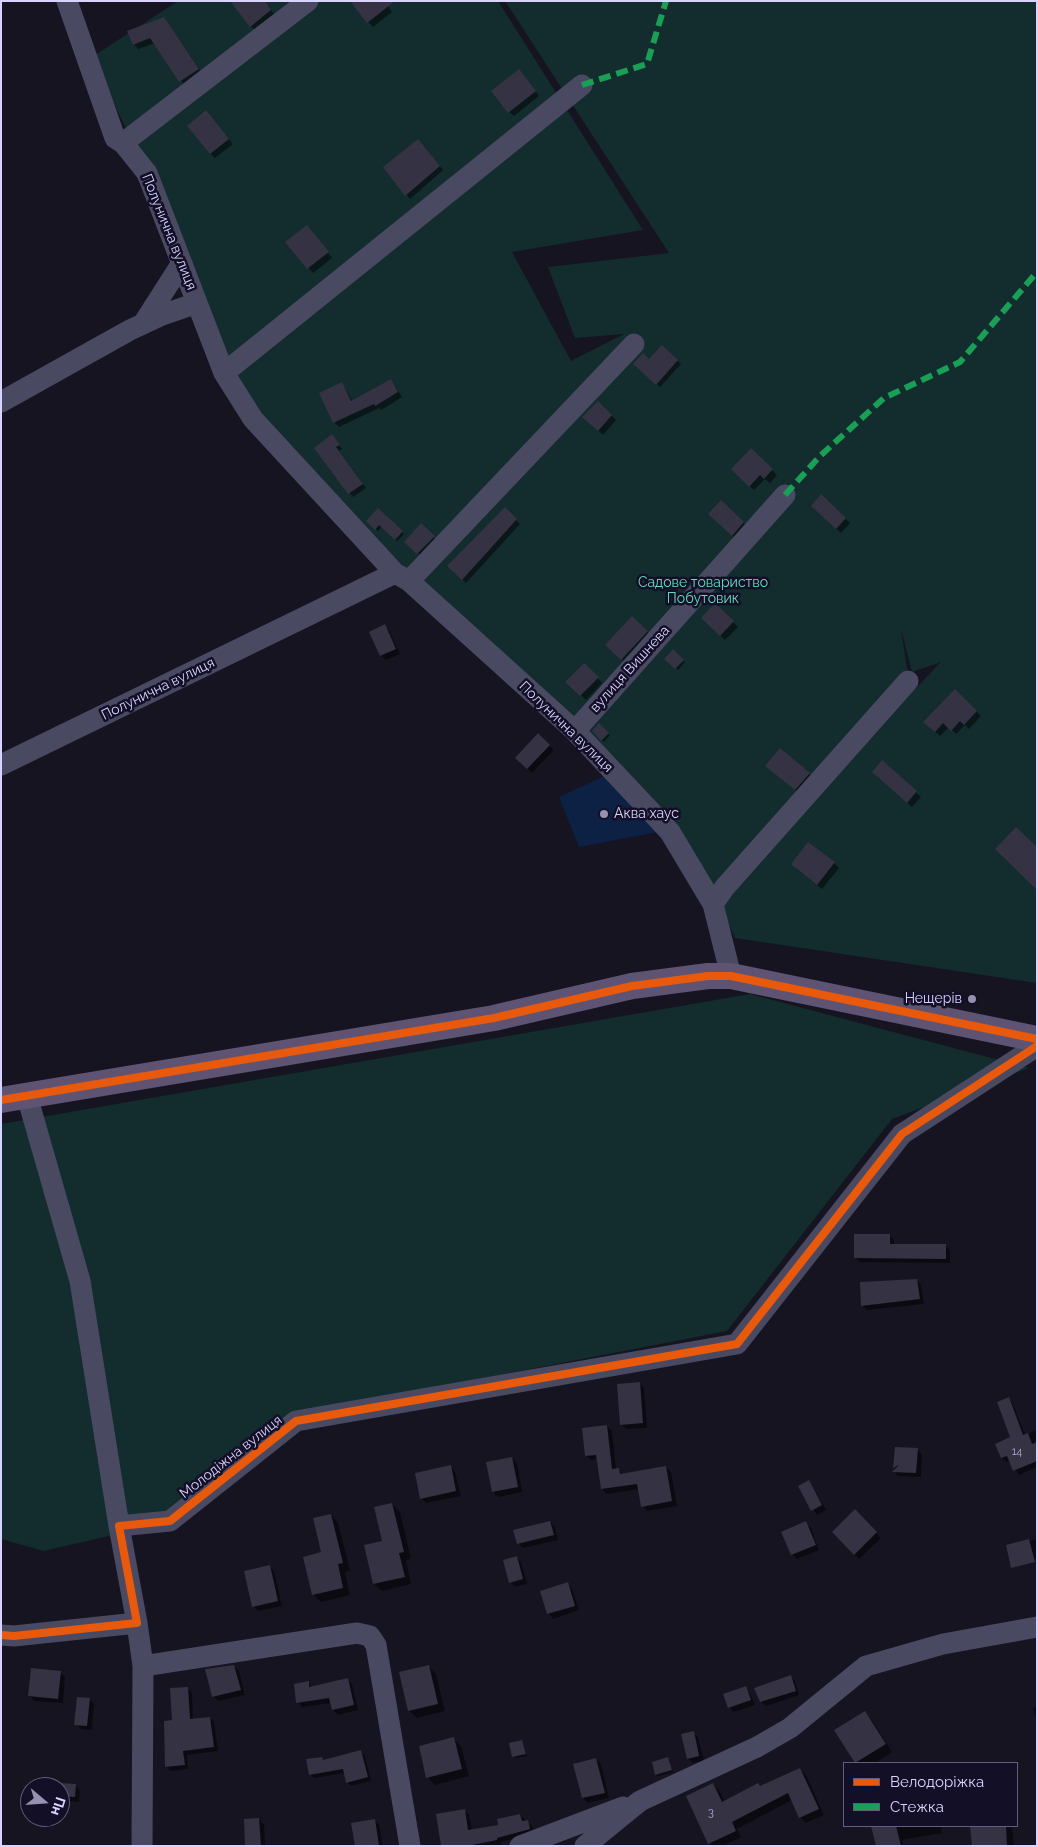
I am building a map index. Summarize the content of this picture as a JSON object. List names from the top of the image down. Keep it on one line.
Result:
{"streets":{"street":["Полунична вулиця","вулиця Вишнева","Молодіжна вулиця"]},"crossings":[["Полунична вулиця","вулиця Вишнева"]],"parks":["Садове товариство Побутовик"],"places":["Аква хаус","Нещерів"],"house_numbers":["14","3"],"legend":["Велодоріжка","Стежка"],"north":"right"}
